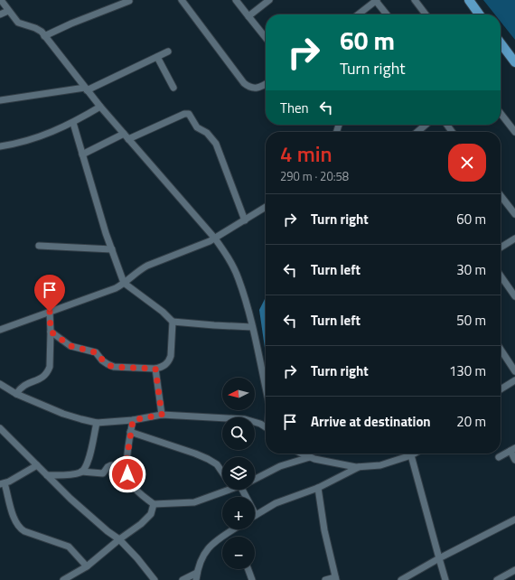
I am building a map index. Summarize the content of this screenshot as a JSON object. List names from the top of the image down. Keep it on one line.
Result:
{"north":"left","page":{"turn":["60 m","Turn right"],"then":"Then","heading":["4 min","290 m · 20:58"],"list":[{"name":"Turn right","value":"60 m"},{"name":"Turn left","value":"30 m"},{"name":"Turn left","value":"50 m"},{"name":"Turn right","value":"130 m"},{"name":"Arrive at destination","value":"20 m"}],"map_buttons":["+","−"]}}
